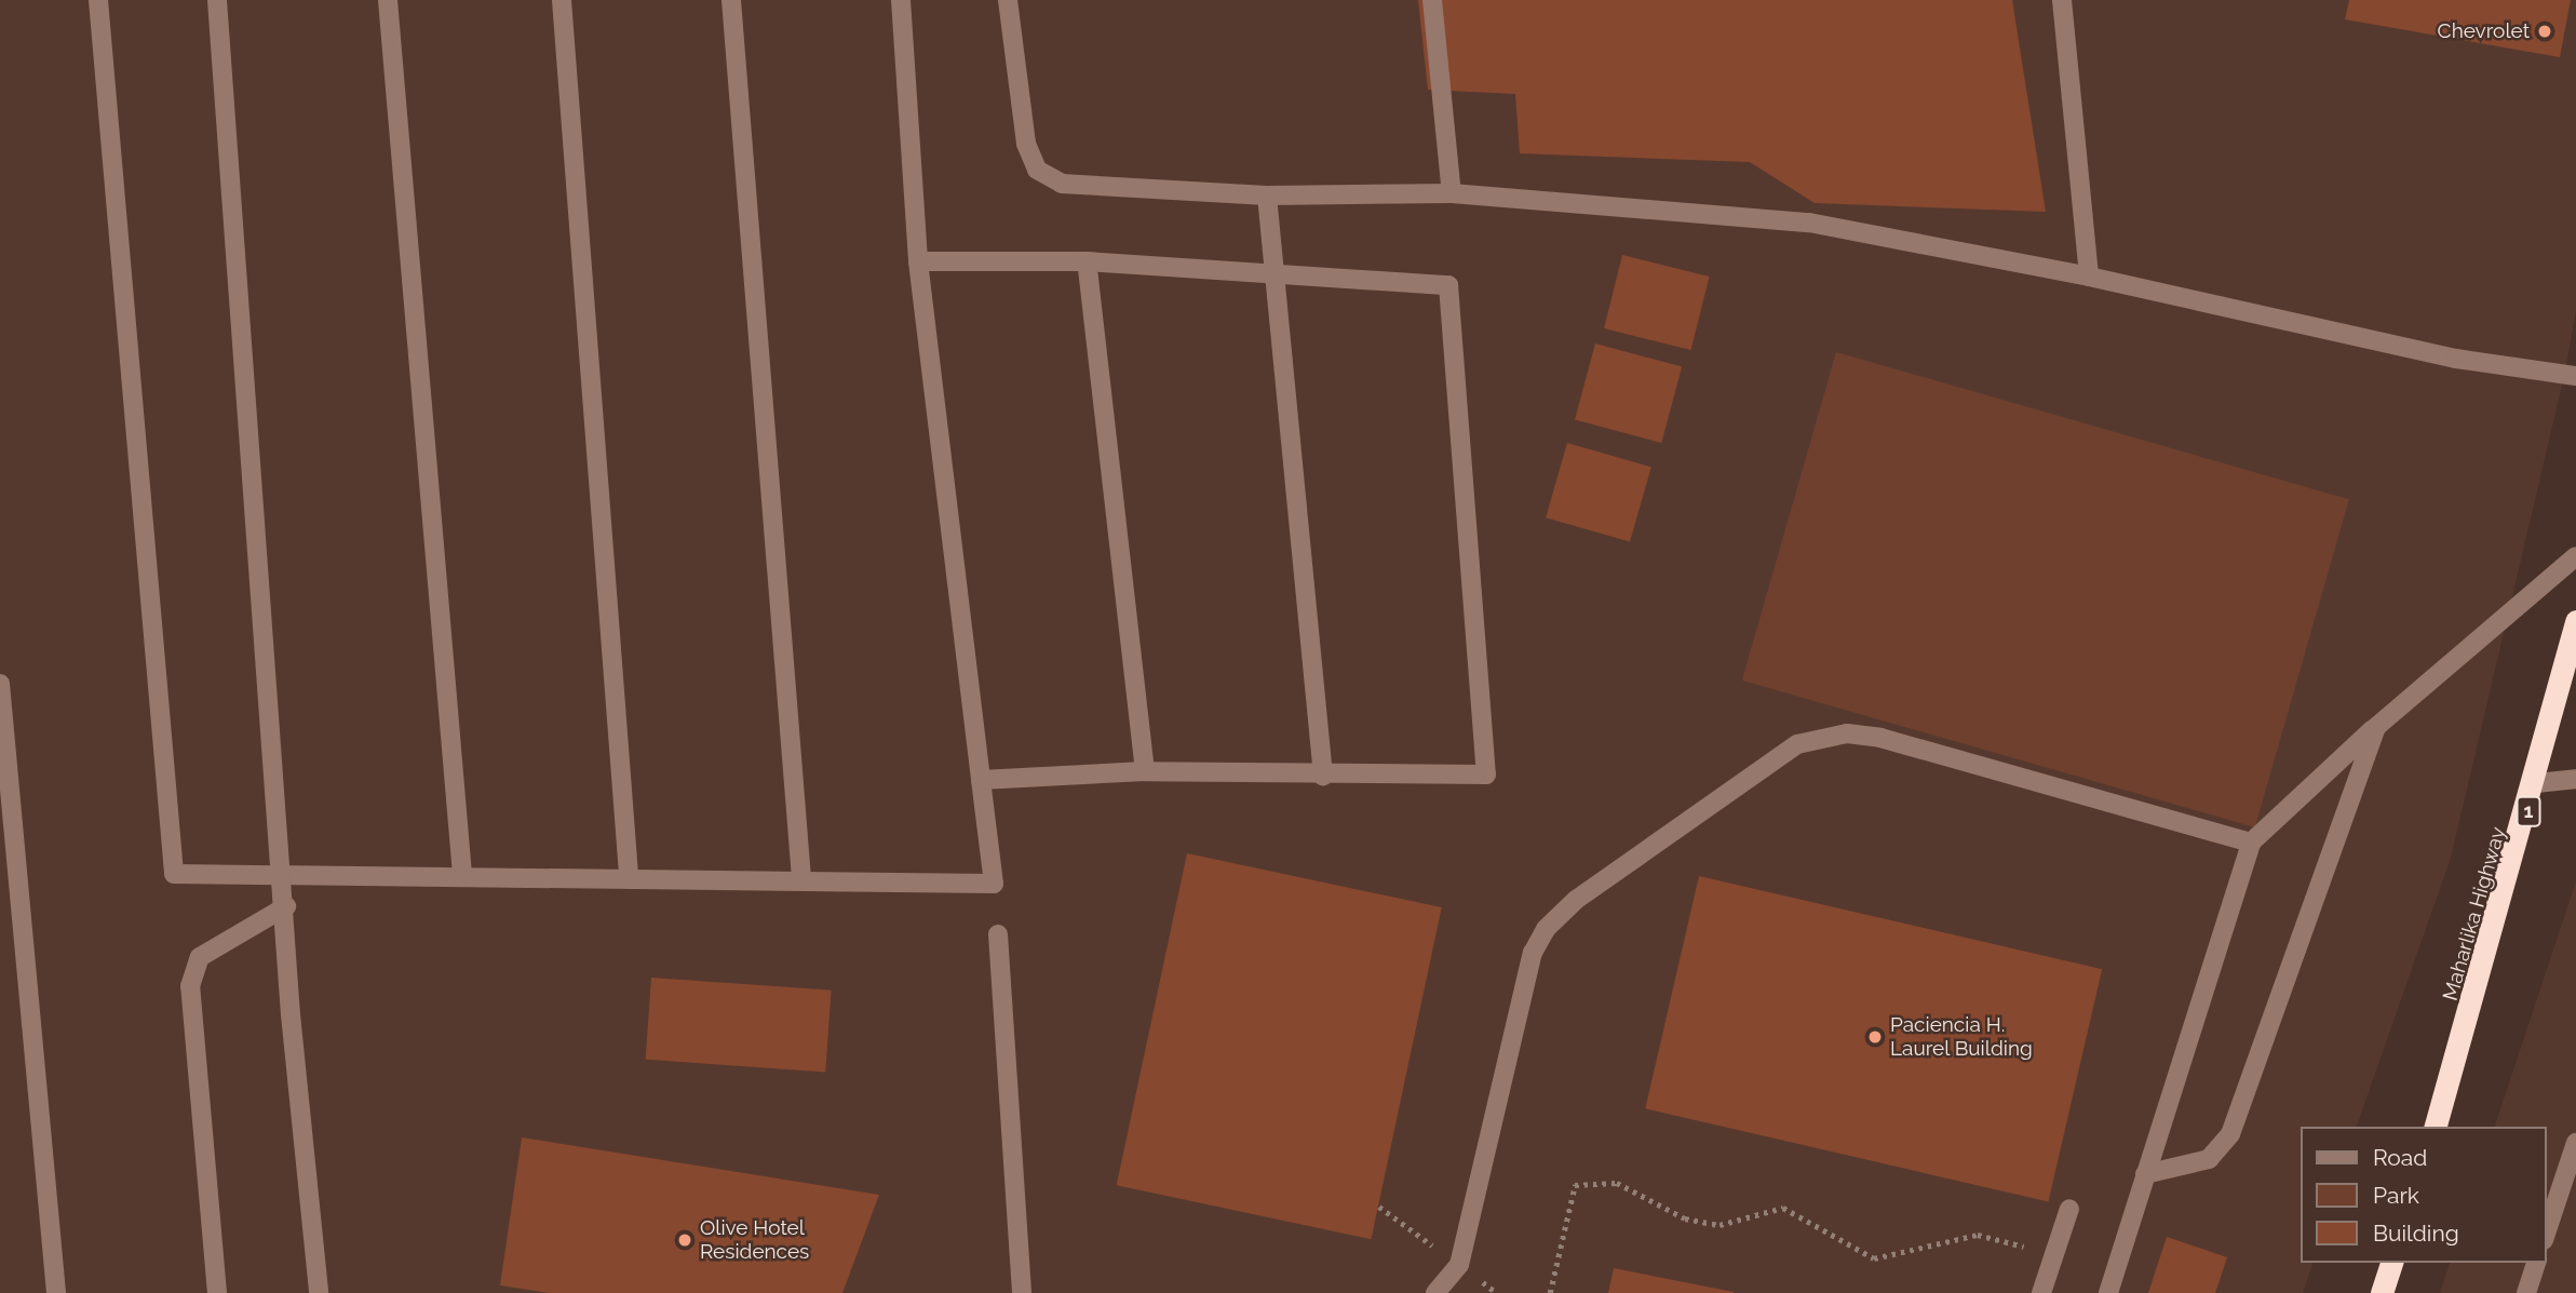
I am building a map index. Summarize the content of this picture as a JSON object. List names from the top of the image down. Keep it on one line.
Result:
{"streets":{"highway":["1","Maharlika Highway"]},"places":["Chevrolet","Paciencia H. Laurel Building","Olive Hotel Residences"],"legend":["Road","Park","Building"]}
